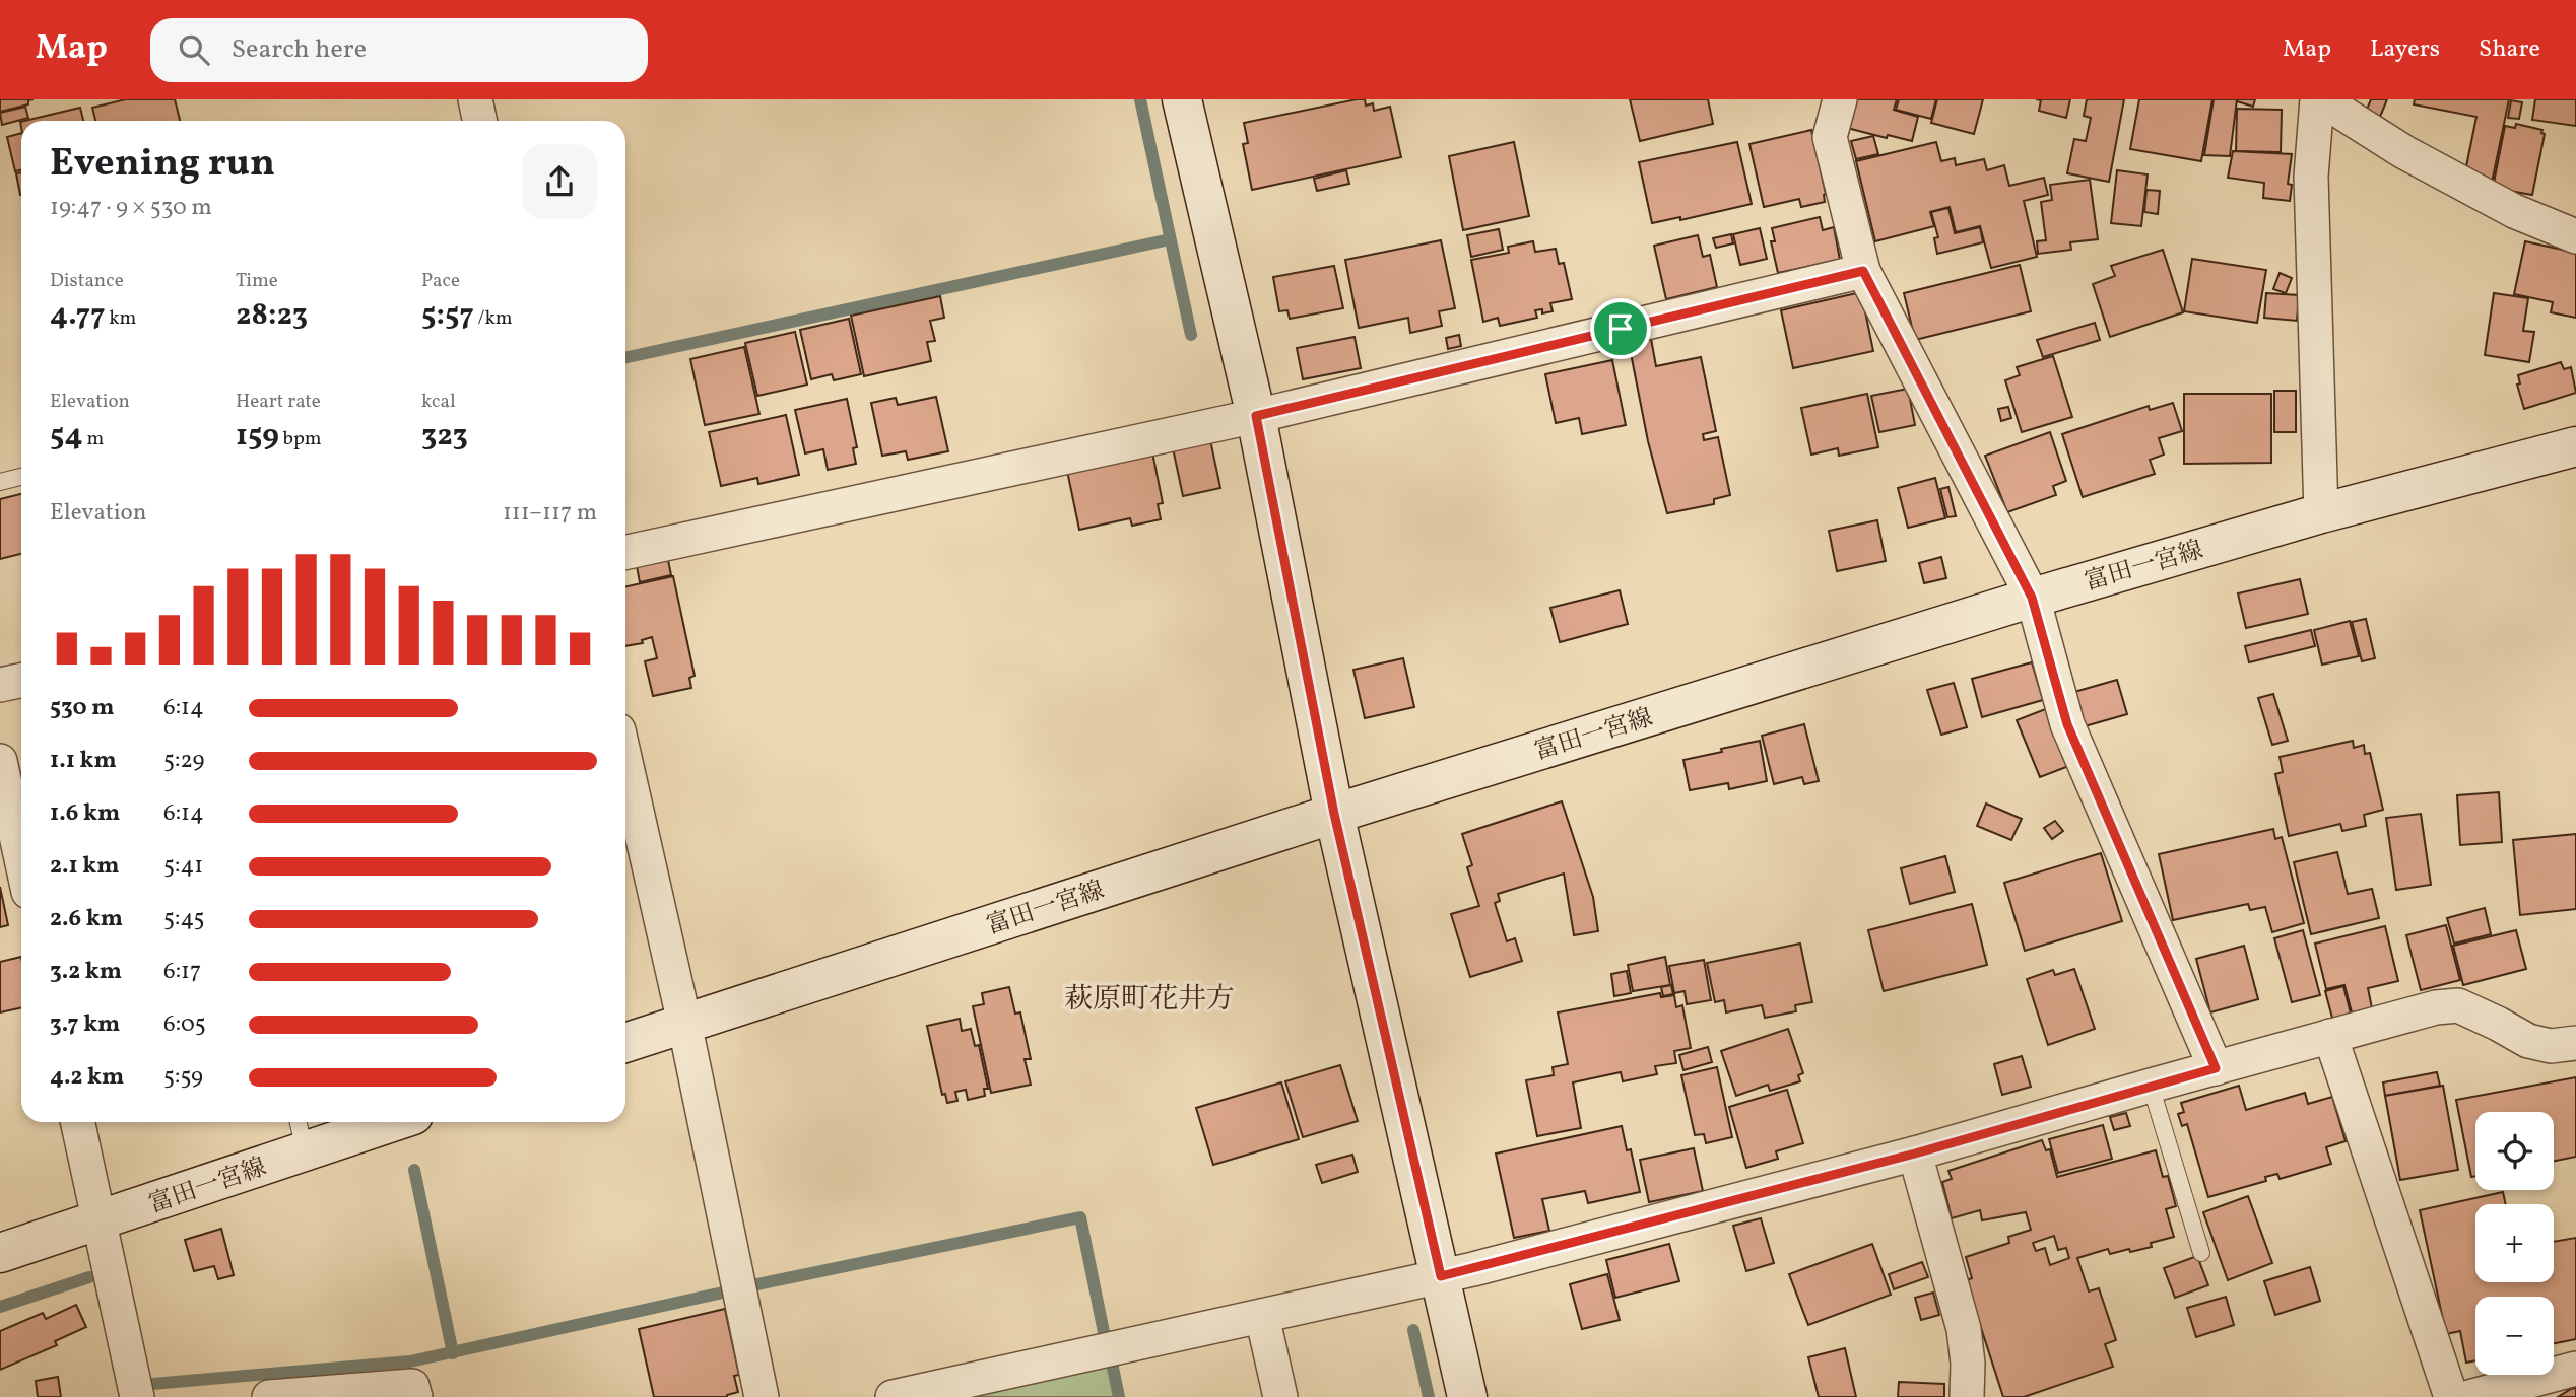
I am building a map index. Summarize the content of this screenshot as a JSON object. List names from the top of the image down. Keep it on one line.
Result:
{"streets":{"main road":["富田一宮線"]},"districts":["萩原町花井方"],"page":{"header":"Map","search":"Search here","nav":["Map","Layers","Share"],"heading":["Evening run","19:47 · 9 × 530 m"],"stats":[["Distance","4.77 km"],["Time","28:23"],["Pace","5:57 /km"],["Elevation","54 m"],["Heart rate","159 bpm"],["kcal","323"]],"chart":["Elevation","111–117 m"],"list":[{"name":"530 m","note":"6:14"},{"name":"1.1 km","note":"5:29"},{"name":"1.6 km","note":"6:14"},{"name":"2.1 km","note":"5:41"},{"name":"2.6 km","note":"5:45"},{"name":"3.2 km","note":"6:17"},{"name":"3.7 km","note":"6:05"},{"name":"4.2 km","note":"5:59"}],"map_buttons":["+","−"]}}
